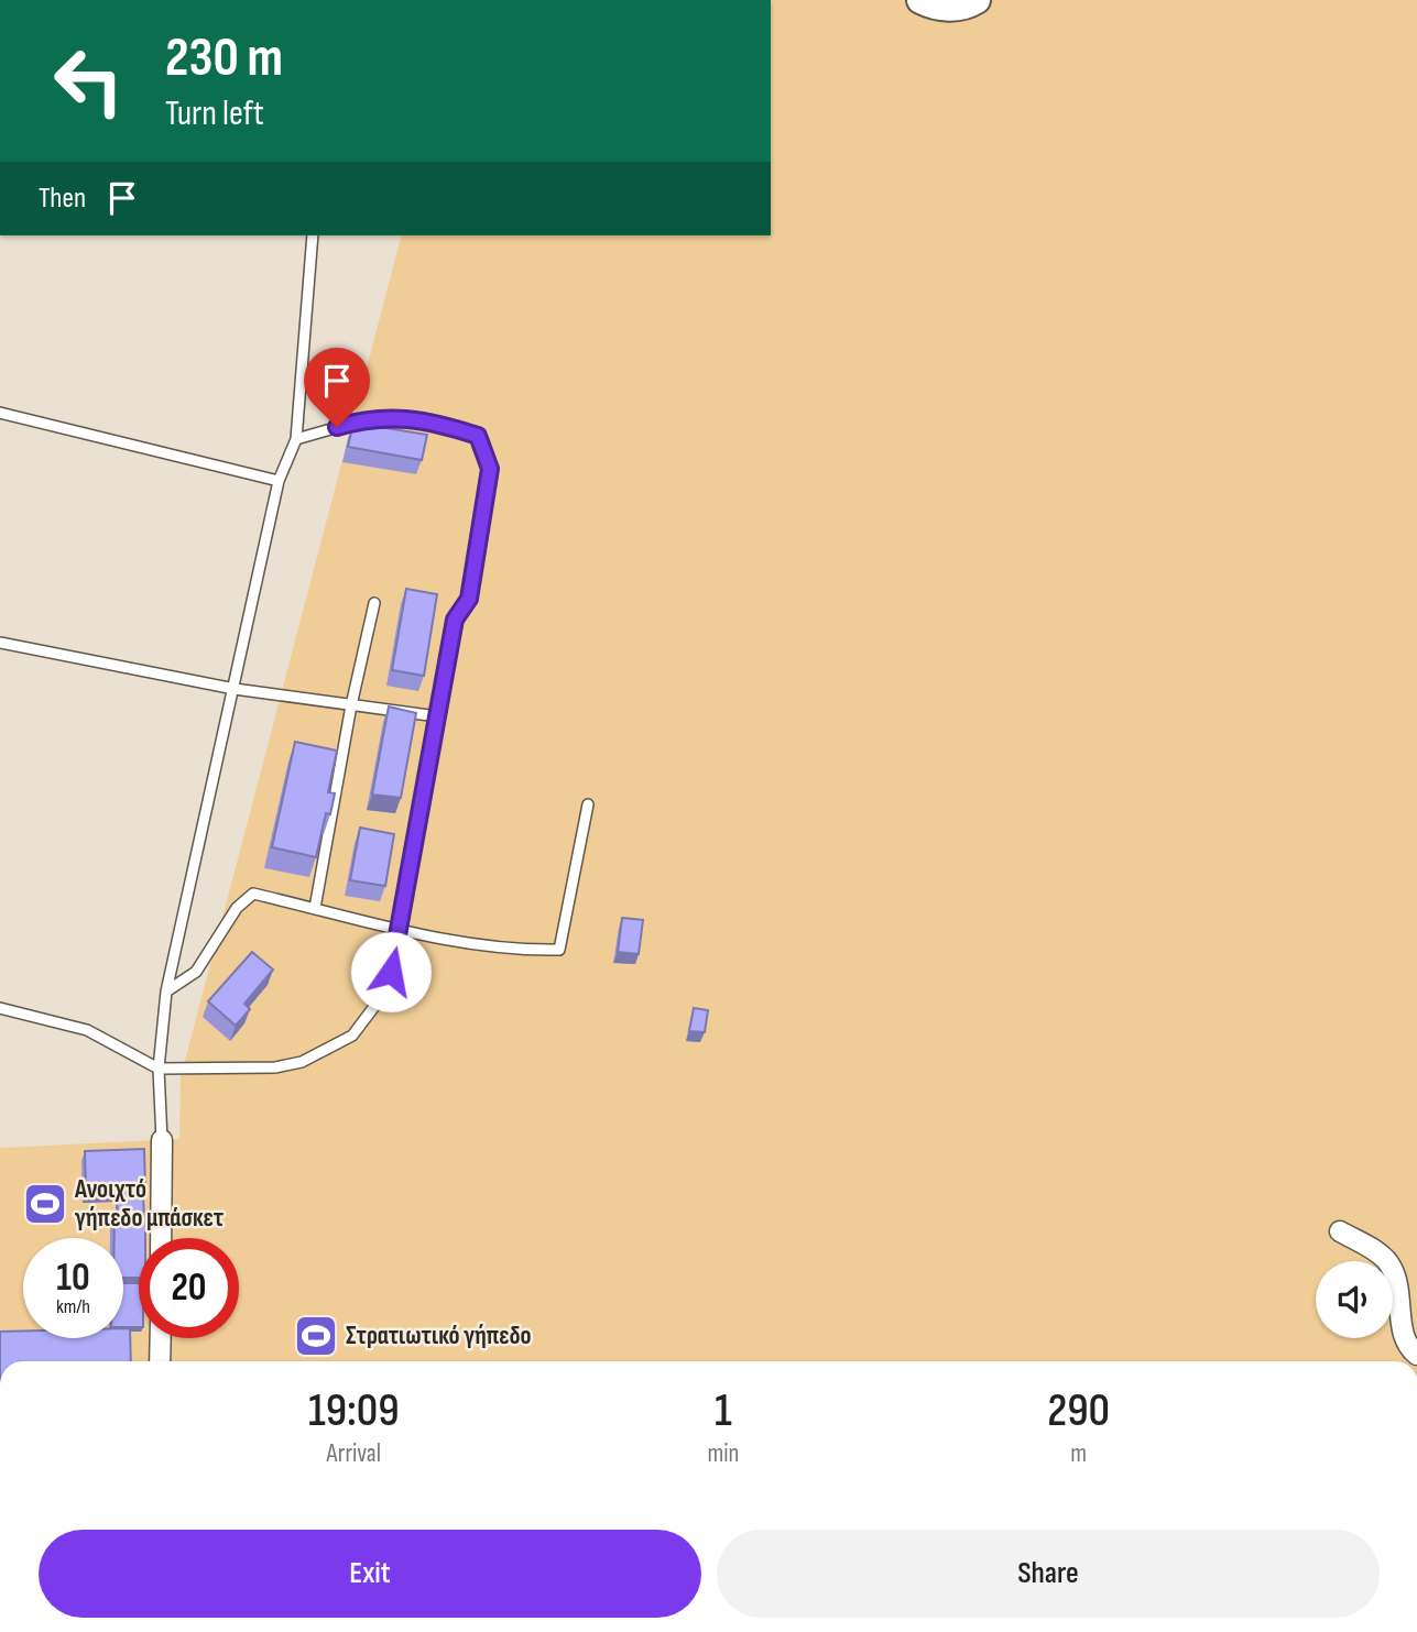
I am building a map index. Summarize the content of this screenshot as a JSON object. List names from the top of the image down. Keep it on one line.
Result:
{"places":{"sports":["Ανοιχτό γήπεδο μπάσκετ","Στρατιωτικό γήπεδο"]},"page":{"turn":["230 m","Turn left"],"then":"Then","speed":"10 km/h","limit":"20","eta":["19:09","Arrival","1","min","290","m"],"buttons":["Exit","Share"]}}
